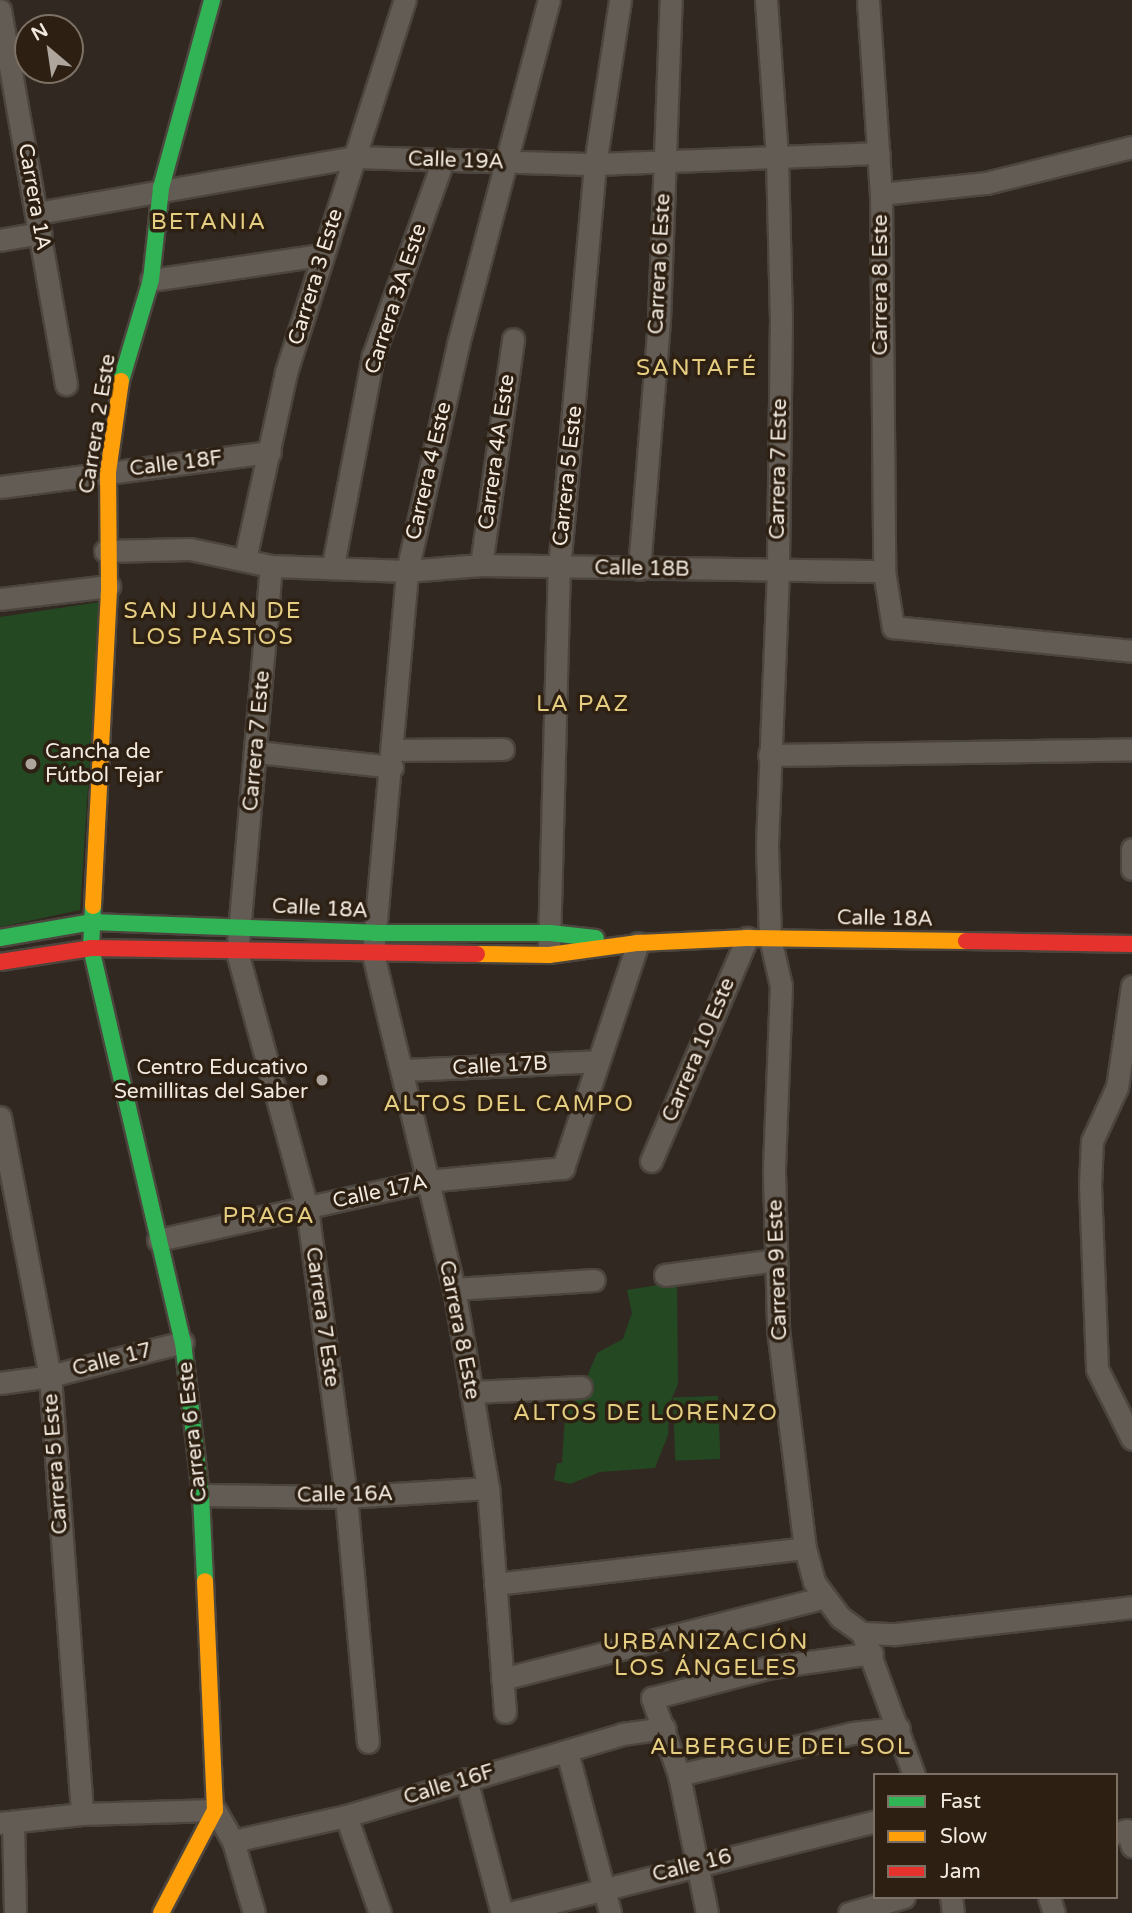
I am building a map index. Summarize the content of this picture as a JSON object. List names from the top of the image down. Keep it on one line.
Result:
{"streets":{"street":["Calle 19A","Carrera 1A","Carrera 6 Este","Carrera 3 Este","Carrera 8 Este","Carrera 3A Este","Carrera 2 Este","Carrera 4A Este","Calle 18F","Carrera 7 Este","Carrera 4 Este","Carrera 5 Este","Calle 18B","Calle 18A","Carrera 10 Este","Calle 17B","Calle 17A","Carrera 9 Este","Calle 17","Calle 16A","Calle 16F","Calle 16"]},"crossings":[["Calle 19A","Carrera 1A"],["Calle 19A","Carrera 6 Este"],["Calle 19A","Carrera 3 Este"],["Calle 19A","Carrera 8 Este"],["Calle 19A","Carrera 3A Este"],["Calle 19A","Carrera 2 Este"],["Calle 19A","Carrera 7 Este"],["Calle 19A","Carrera 4 Este"],["Calle 19A","Carrera 5 Este"],["Carrera 6 Este","Carrera 2 Este"],["Carrera 6 Este","Calle 18B"],["Carrera 6 Este","Calle 18A"],["Carrera 6 Este","Calle 17A"],["Carrera 6 Este","Calle 17"],["Carrera 6 Este","Calle 16A"],["Carrera 3 Este","Calle 18F"],["Carrera 3 Este","Calle 18B"],["Carrera 8 Este","Carrera 4 Este"],["Carrera 8 Este","Calle 18B"],["Carrera 8 Este","Calle 18A"],["Carrera 8 Este","Calle 17B"],["Carrera 8 Este","Calle 17A"],["Carrera 8 Este","Calle 16A"],["Carrera 3A Este","Calle 18B"],["Carrera 2 Este","Calle 18F"],["Carrera 2 Este","Calle 18B"],["Carrera 2 Este","Calle 18A"],["Carrera 4A Este","Calle 18B"],["Carrera 7 Este","Calle 18B"],["Carrera 7 Este","Calle 18A"],["Carrera 7 Este","Calle 17A"],["Carrera 7 Este","Carrera 9 Este"],["Carrera 7 Este","Calle 16A"],["Carrera 4 Este","Calle 18B"],["Carrera 4 Este","Calle 18A"],["Carrera 5 Este","Calle 18B"],["Carrera 5 Este","Calle 18A"],["Carrera 5 Este","Calle 17"],["Calle 18A","Carrera 10 Este"],["Calle 18A","Carrera 9 Este"],["Calle 17B","Calle 17A"]],"districts":["BETANIA","SANTAFÉ","SAN JUAN DE LOS PASTOS","LA PAZ","ALTOS DEL CAMPO","PRAGA","ALTOS DE LORENZO","URBANIZACIÓN LOS ÁNGELES","ALBERGUE DEL SOL"],"places":["Cancha de Fútbol Tejar","Centro Educativo Semillitas del Saber"],"legend":["Fast","Slow","Jam"],"north":"top left"}
